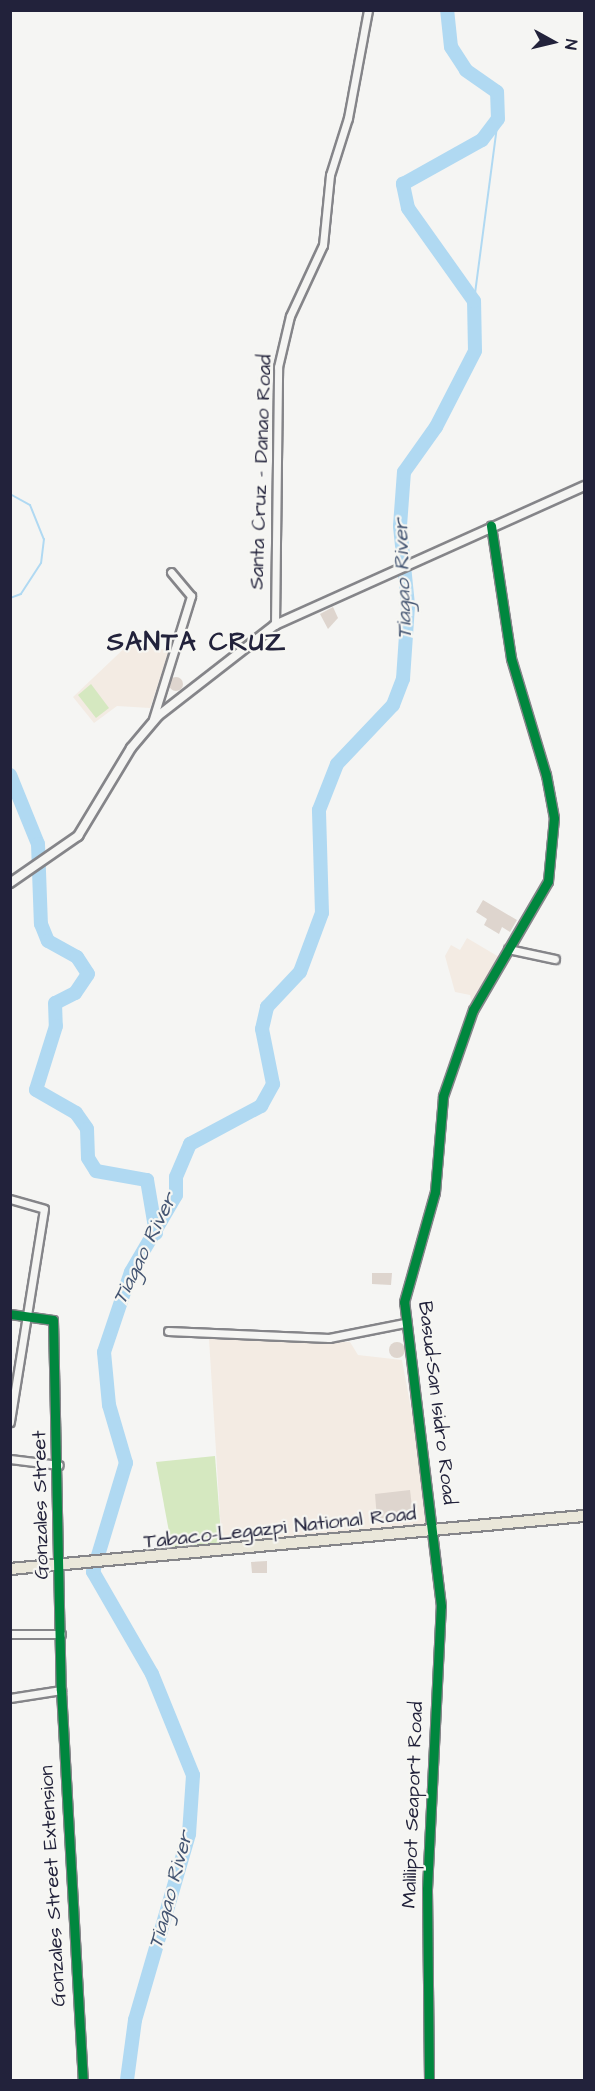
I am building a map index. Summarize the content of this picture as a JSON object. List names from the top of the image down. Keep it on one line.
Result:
{"streets":{"main road":["Tabaco-Legazpi National Road"],"street":["Santa Cruz – Danao Road","Basud-San Isidro Road","Gonzales Street","Malilipot Seaport Road","Gonzales Street Extension"]},"crossings":[["Basud-San Isidro Road","Tabaco-Legazpi National Road"],["Basud-San Isidro Road","Malilipot Seaport Road"],["Gonzales Street","Tabaco-Legazpi National Road"],["Gonzales Street","Gonzales Street Extension"],["Tabaco-Legazpi National Road","Malilipot Seaport Road"]],"districts":["SANTA CRUZ"],"water":["Tiagao River"],"north":"right"}
